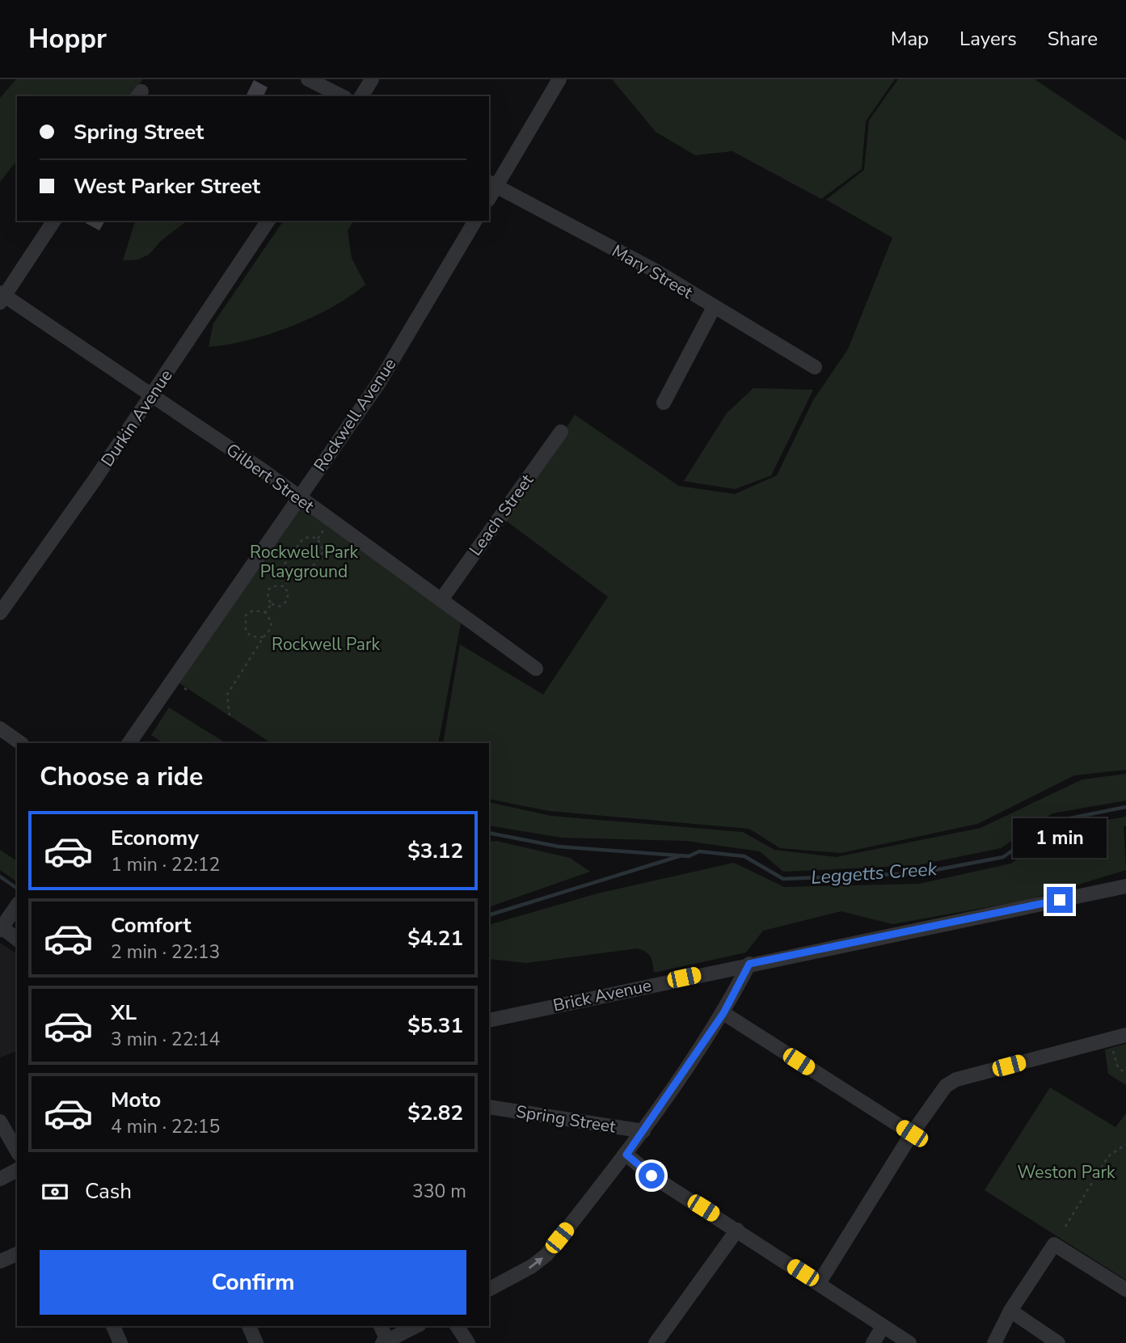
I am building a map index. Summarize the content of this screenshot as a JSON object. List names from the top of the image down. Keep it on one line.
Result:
{"streets":{"street":["Mary Street","Rockwell Avenue","Durkin Avenue","Gilbert Street","Leach Street","Brick Avenue","Spring Street"]},"crossings":[["Rockwell Avenue","Gilbert Street"],["Durkin Avenue","Gilbert Street"],["Gilbert Street","Leach Street"]],"water":["Leggetts Creek"],"parks":["Rockwell Park Playground","Rockwell Park","Weston Park"],"page":{"header":"Hoppr","nav":["Map","Layers","Share"],"banner":["Spring Street","West Parker Street"],"heading":"Choose a ride","list":[{"name":"Economy","note":"1 min · 22:12","value":"$3.12"},{"name":"Comfort","note":"2 min · 22:13","value":"$4.21"},{"name":"XL","note":"3 min · 22:14","value":"$5.31"},{"name":"Moto","note":"4 min · 22:15","value":"$2.82"}],"bubble":"1 min","pay":["Cash","330 m"],"buttons":"Confirm"}}
